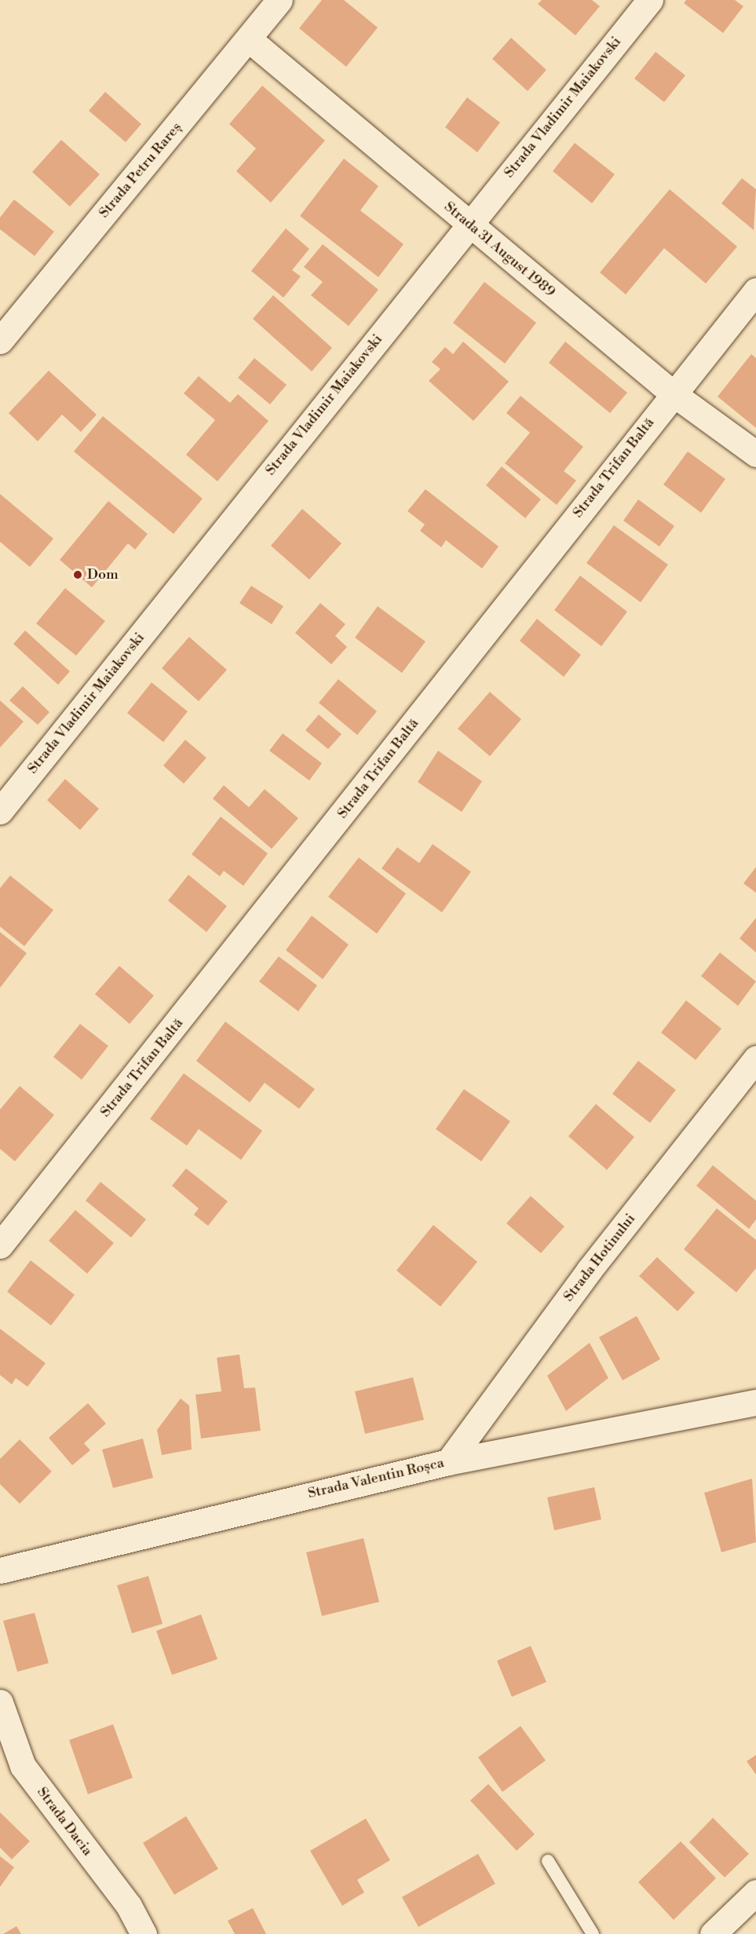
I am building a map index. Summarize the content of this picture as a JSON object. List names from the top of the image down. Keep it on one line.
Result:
{"streets":{"street":["Strada Vladimir Maiakovski","Strada Petru Rareș","Strada 31 August 1989","Strada Trifan Baltă","Strada Hotinului","Strada Valentin Roșca","Strada Dacia"]},"crossings":[["Strada Vladimir Maiakovski","Strada 31 August 1989"],["Strada Petru Rareș","Strada 31 August 1989"],["Strada 31 August 1989","Strada Trifan Baltă"],["Strada Hotinului","Strada Valentin Roșca"]],"places":["Dom"]}
